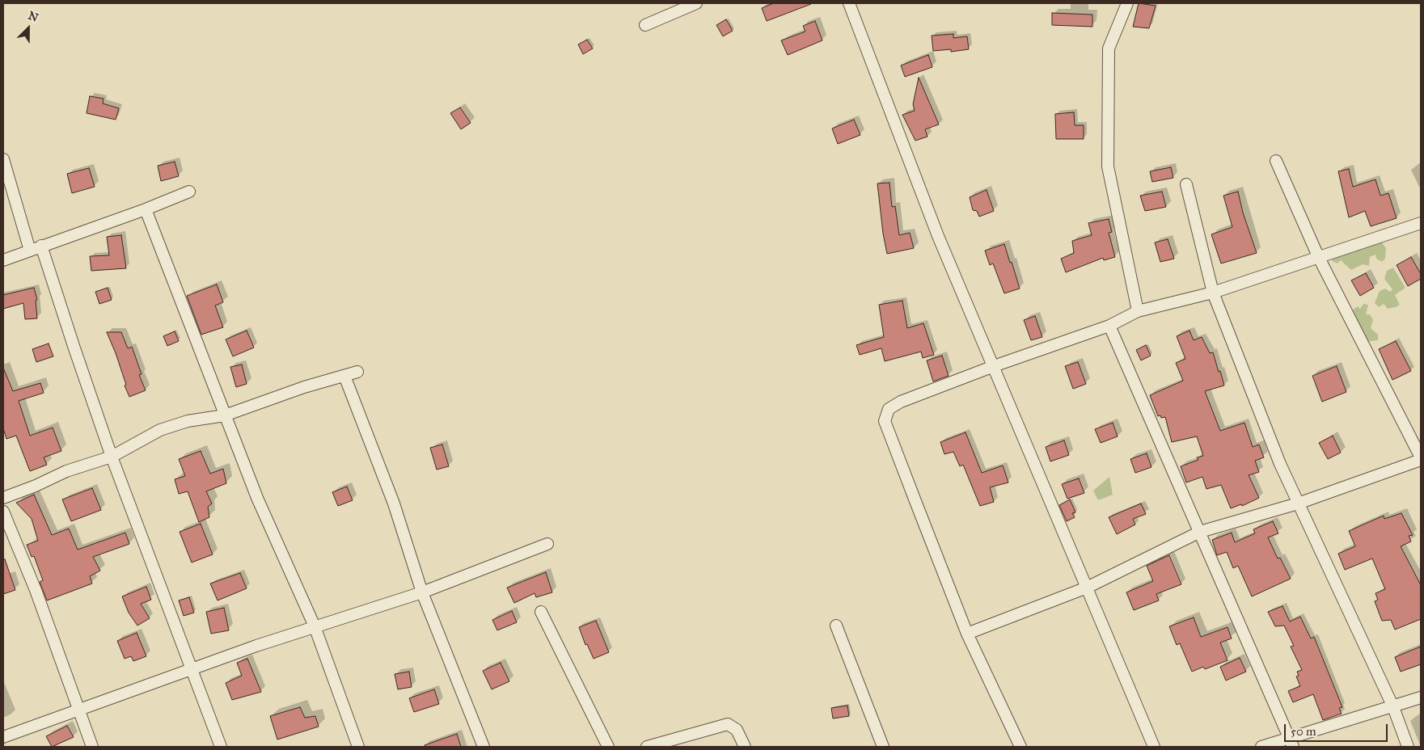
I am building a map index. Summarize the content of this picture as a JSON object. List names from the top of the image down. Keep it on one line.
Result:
{"scale_bar":"50 m","north":"top right"}
